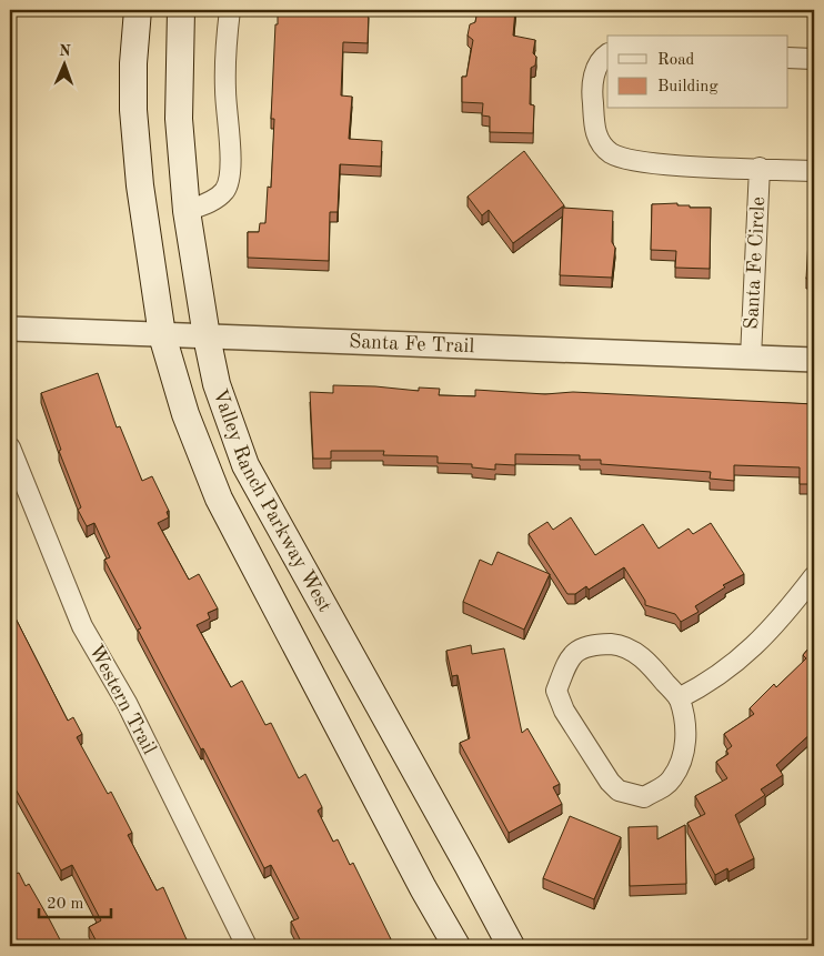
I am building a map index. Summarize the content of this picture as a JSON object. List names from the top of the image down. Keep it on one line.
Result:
{"streets":{"main road":["Valley Ranch Parkway West"],"street":["Santa Fe Circle","Santa Fe Trail","Western Trail"]},"crossings":[["Santa Fe Circle","Santa Fe Trail"],["Santa Fe Trail","Valley Ranch Parkway West"]],"legend":["Road","Building"],"scale_bar":"20 m","north":"top"}
